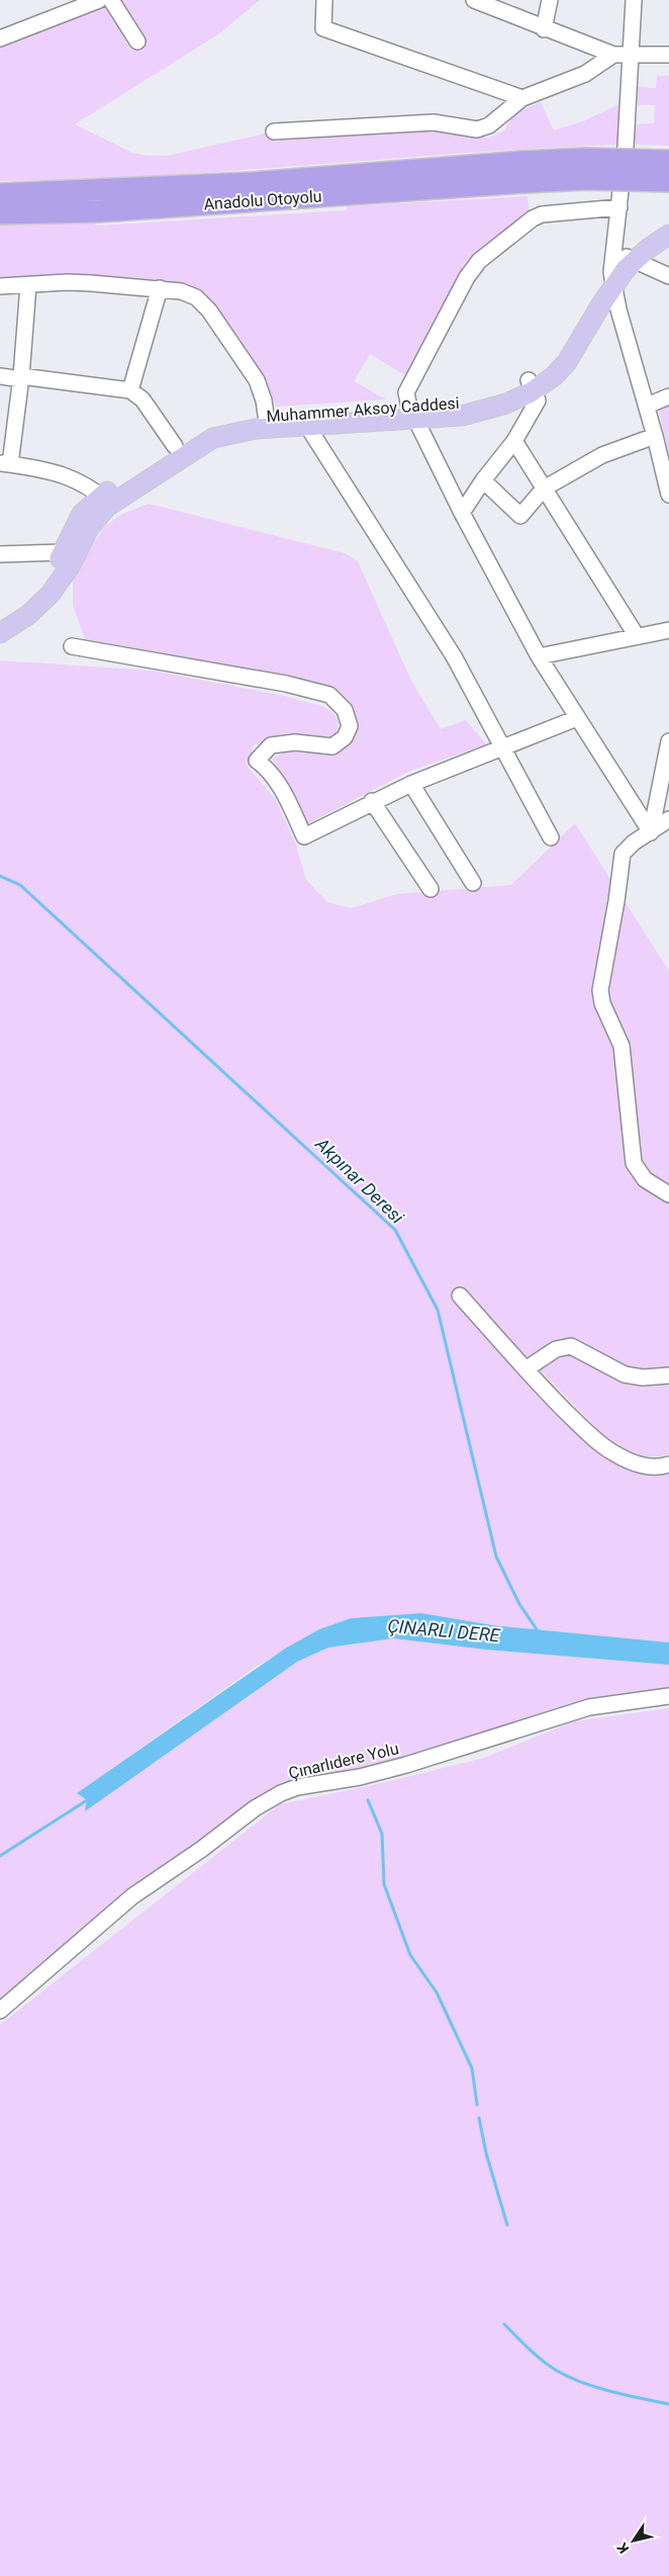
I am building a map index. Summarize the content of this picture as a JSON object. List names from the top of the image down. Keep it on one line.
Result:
{"streets":{"highway":["Anadolu Otoyolu"],"main road":["Muhammer Aksoy Caddesi"],"street":["Çınarlıdere Yolu"]},"water":["Akpınar Deresi","ÇINARLI DERE"],"north":"bottom left"}
